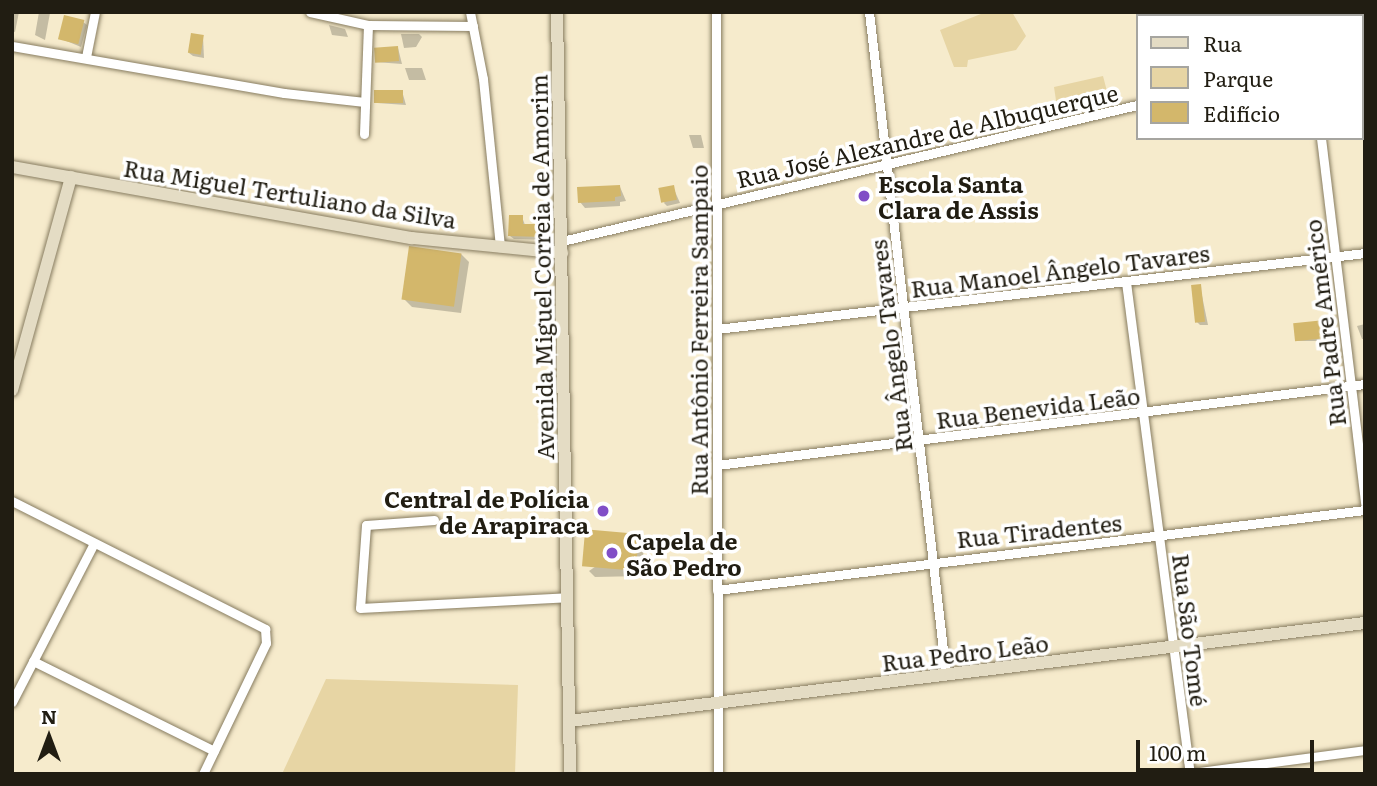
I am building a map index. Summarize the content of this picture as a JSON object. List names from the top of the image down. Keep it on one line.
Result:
{"streets":{"street":["Rua José Alexandre de Albuquerque","Rua Miguel Tertuliano da Silva","Avenida Miguel Correia de Amorim","Rua Manoel Ângelo Tavares","Rua Padre Américo","Rua Antônio Ferreira Sampaio","Rua Ângelo Tavares","Rua Benevida Leão","Rua Tiradentes","Rua São Tomé","Rua Pedro Leão"]},"crossings":[["Rua José Alexandre de Albuquerque","Rua Miguel Tertuliano da Silva"],["Rua José Alexandre de Albuquerque","Avenida Miguel Correia de Amorim"],["Rua José Alexandre de Albuquerque","Rua Antônio Ferreira Sampaio"],["Rua José Alexandre de Albuquerque","Rua Ângelo Tavares"],["Rua Miguel Tertuliano da Silva","Avenida Miguel Correia de Amorim"],["Avenida Miguel Correia de Amorim","Rua Pedro Leão"],["Rua Manoel Ângelo Tavares","Rua Padre Américo"],["Rua Manoel Ângelo Tavares","Rua Antônio Ferreira Sampaio"],["Rua Manoel Ângelo Tavares","Rua Ângelo Tavares"],["Rua Manoel Ângelo Tavares","Rua São Tomé"],["Rua Padre Américo","Rua Benevida Leão"],["Rua Antônio Ferreira Sampaio","Rua Benevida Leão"],["Rua Antônio Ferreira Sampaio","Rua Tiradentes"],["Rua Antônio Ferreira Sampaio","Rua Pedro Leão"],["Rua Ângelo Tavares","Rua Benevida Leão"],["Rua Ângelo Tavares","Rua Tiradentes"],["Rua Ângelo Tavares","Rua Pedro Leão"],["Rua Benevida Leão","Rua São Tomé"],["Rua Tiradentes","Rua São Tomé"],["Rua São Tomé","Rua Pedro Leão"]],"places":["Escola Santa Clara de Assis","Central de Polícia de Arapiraca","Capela de São Pedro"],"legend":["Rua","Parque","Edifício"],"scale_bar":"100 m","north":"top"}
